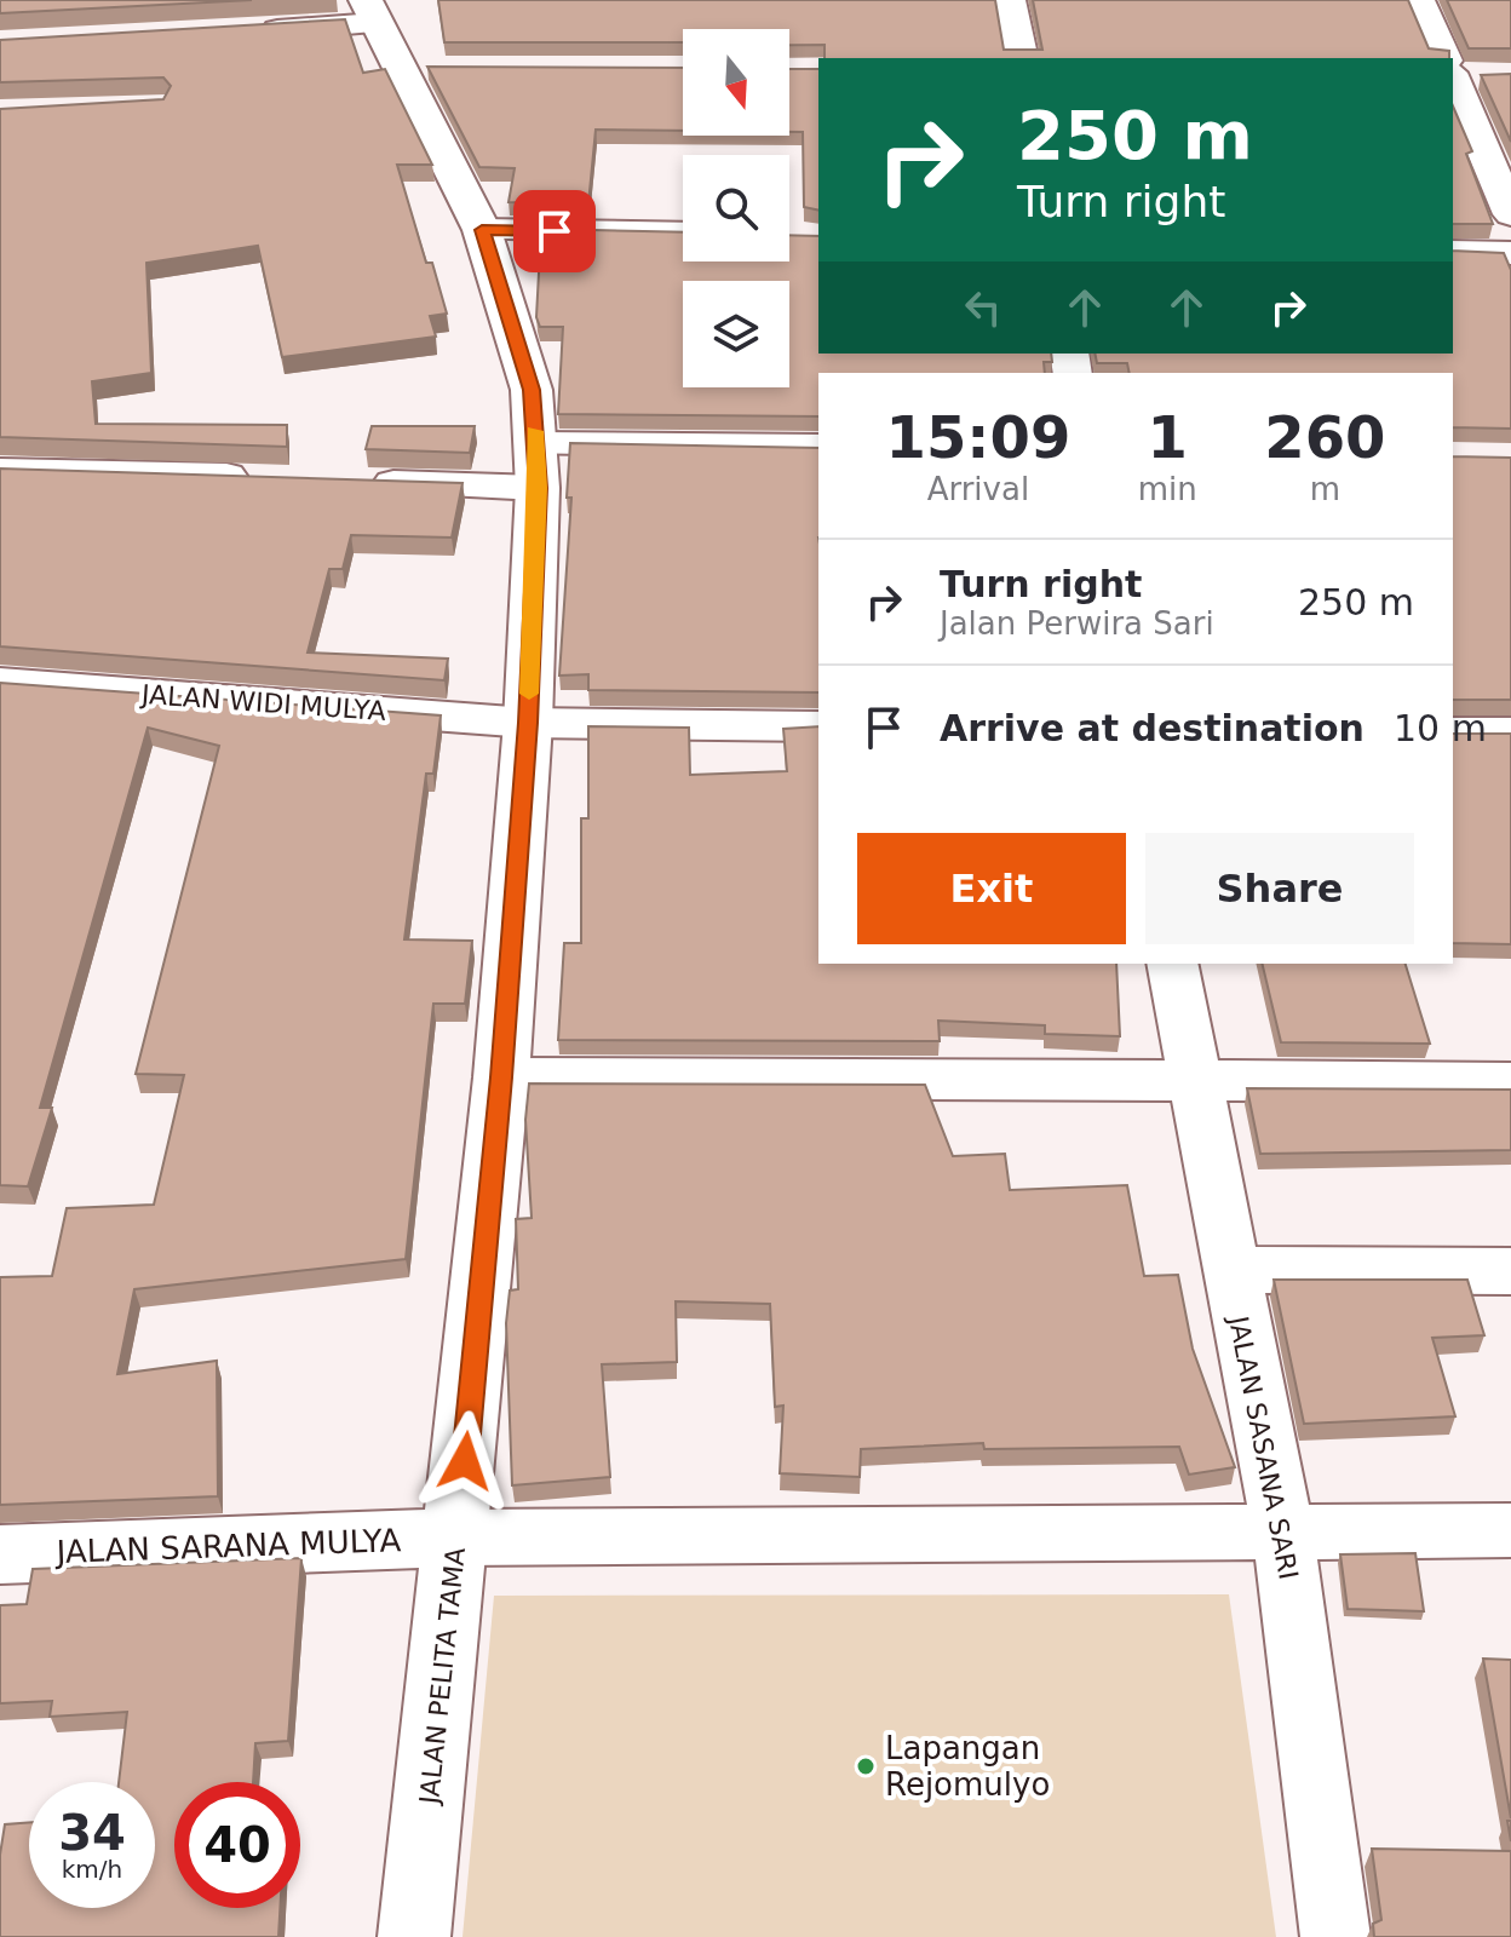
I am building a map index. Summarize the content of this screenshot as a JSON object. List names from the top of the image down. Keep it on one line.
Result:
{"streets":{"street":["JALAN WIDI MULYA","JALAN SASANA SARI","JALAN SARANA MULYA","JALAN PELITA TAMA"]},"crossings":[["JALAN WIDI MULYA","JALAN PELITA TAMA"],["JALAN SARANA MULYA","JALAN PELITA TAMA"]],"places":["Lapangan Rejomulyo"],"north":"bottom","page":{"turn":["250 m","Turn right"],"eta":["15:09","Arrival","1","min","260","m"],"list":[{"name":"Turn right","note":"Jalan Perwira Sari","value":"250 m"},{"name":"Arrive at destination","value":"10 m"}],"buttons":["Exit","Share"],"speed":"34 km/h","limit":"40"}}
